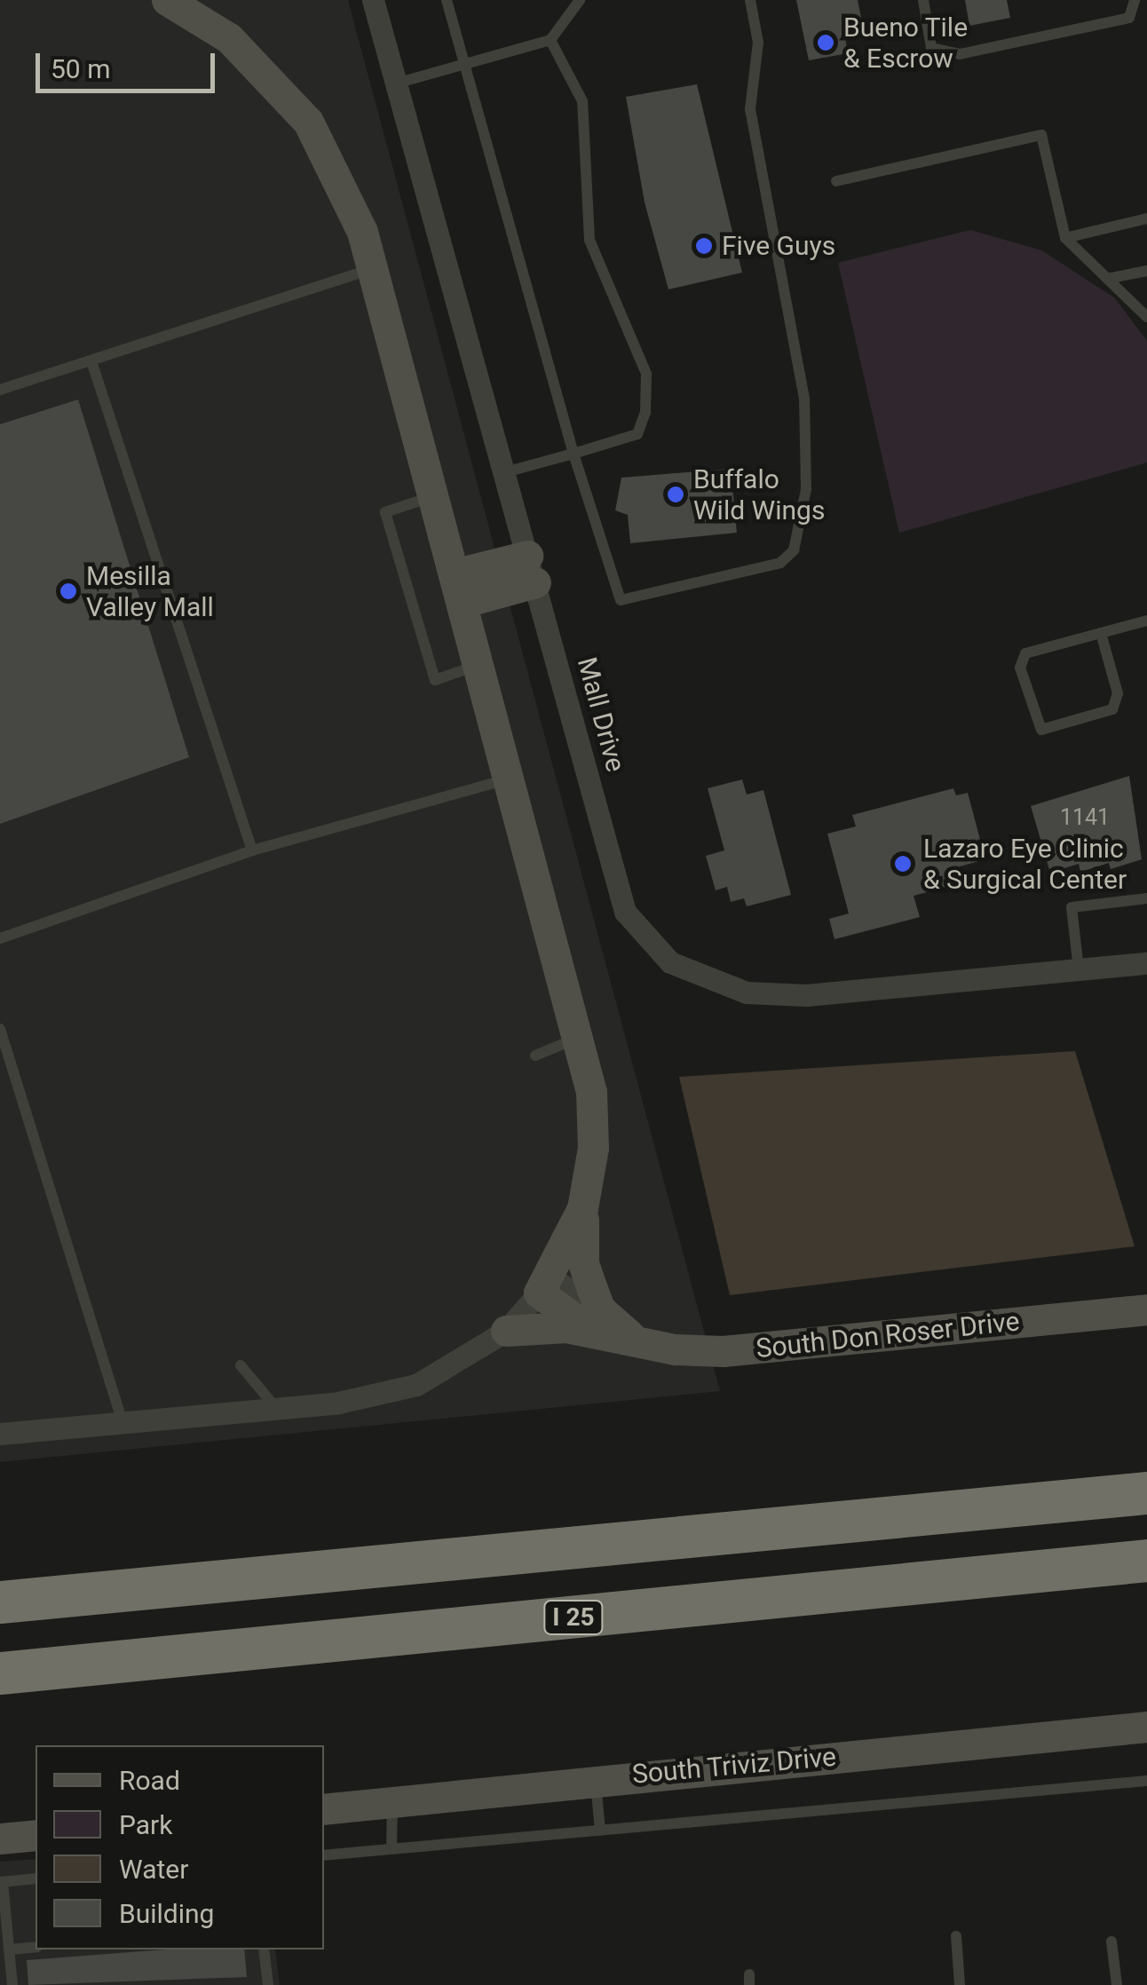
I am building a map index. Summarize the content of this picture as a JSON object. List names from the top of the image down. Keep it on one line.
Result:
{"streets":{"highway":["I 25"],"street":["Mall Drive","South Don Roser Drive","South Triviz Drive"]},"places":["Bueno Tile & Escrow","Five Guys","Buffalo Wild Wings","Mesilla Valley Mall","Lazaro Eye Clinic & Surgical Center"],"house_numbers":["1141"],"legend":["Road","Park","Water","Building"],"scale_bar":"50 m"}
